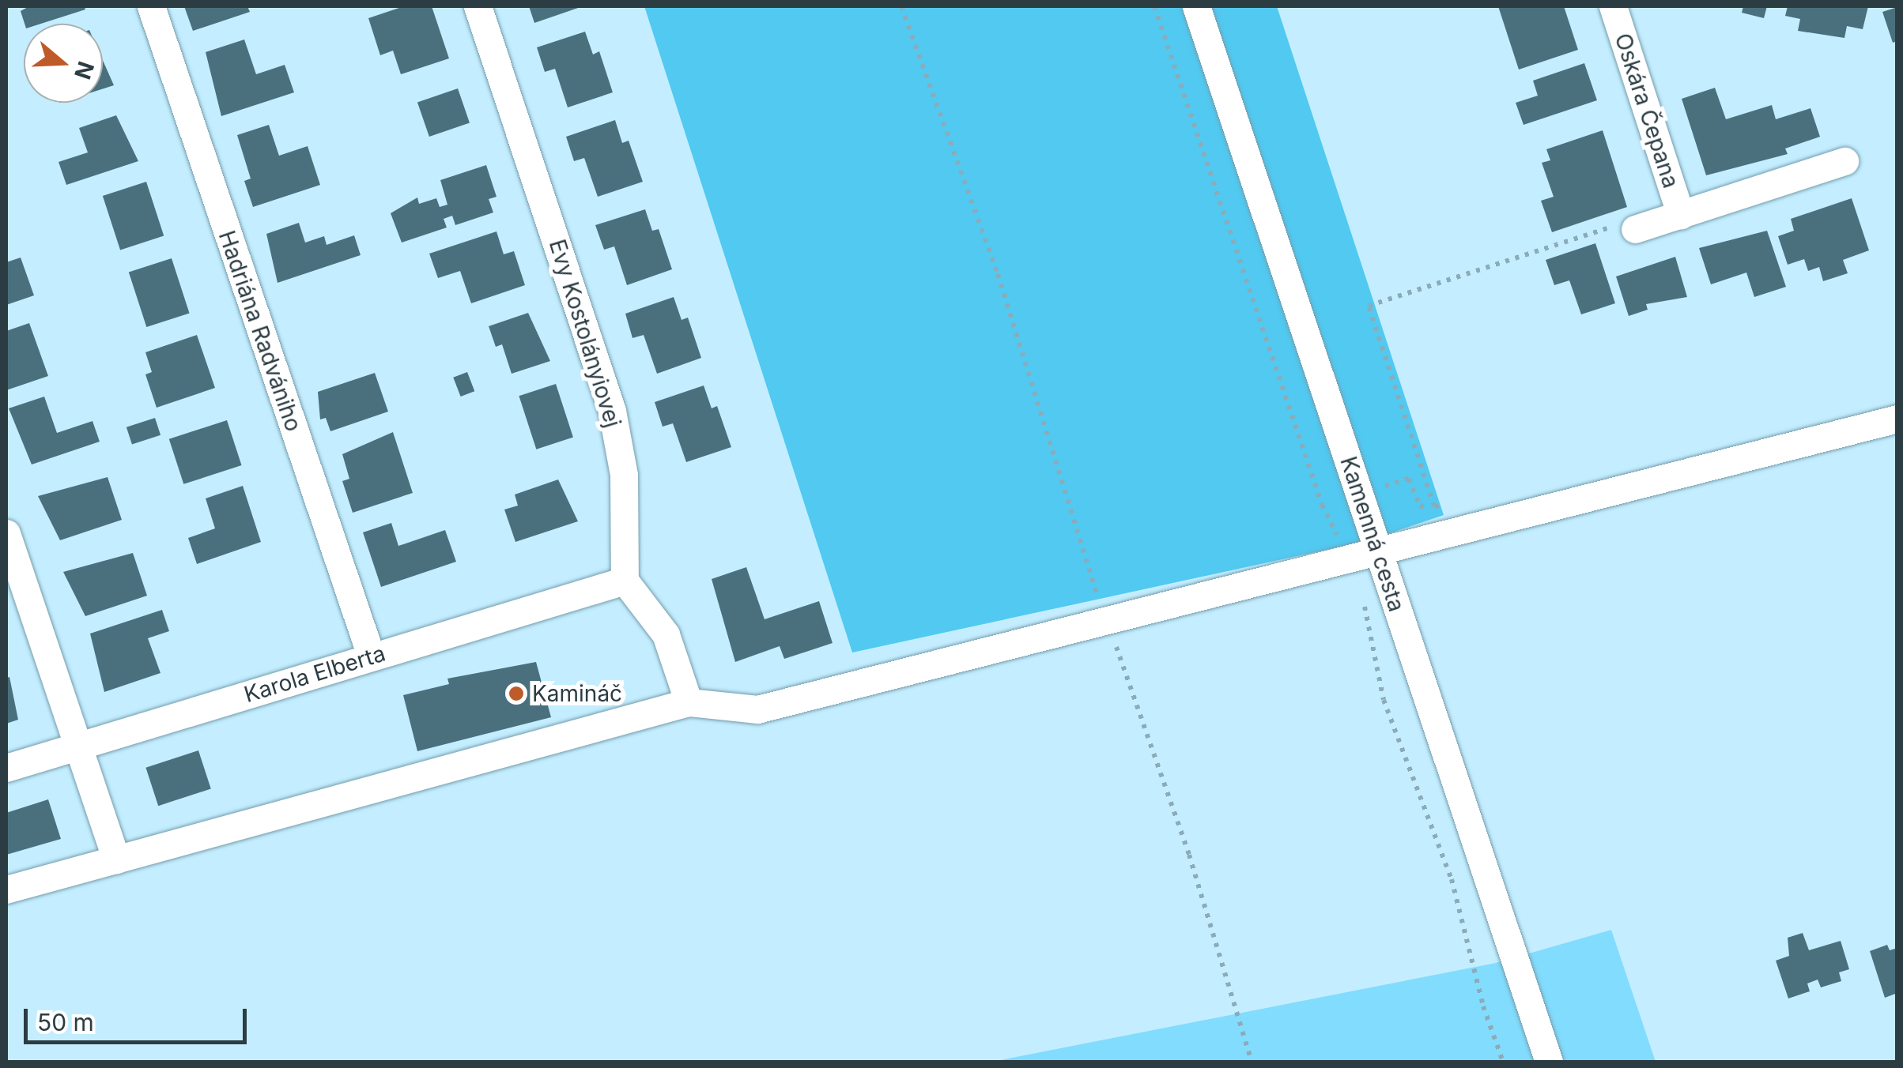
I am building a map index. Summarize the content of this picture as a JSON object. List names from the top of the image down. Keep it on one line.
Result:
{"streets":{"street":["Oskára Čepana","Hadriána Radvániho","Evy Kostolányiovej","Kamenná cesta","Karola Elberta"]},"crossings":[["Hadriána Radvániho","Karola Elberta"],["Evy Kostolányiovej","Karola Elberta"]],"places":["Kamináč"],"scale_bar":"50 m","north":"right"}
